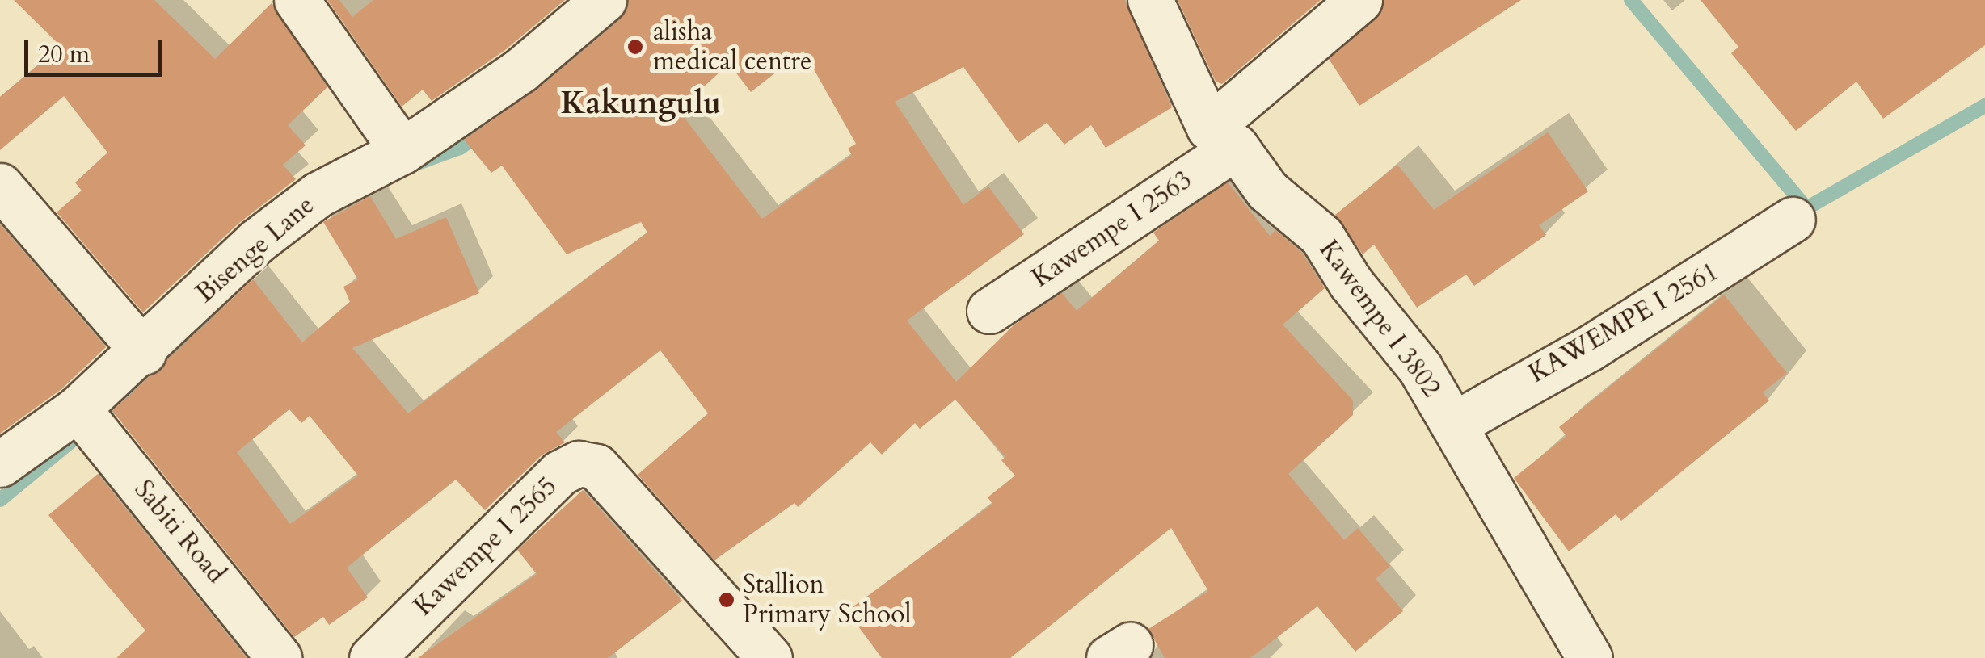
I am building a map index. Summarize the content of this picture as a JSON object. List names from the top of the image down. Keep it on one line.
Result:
{"streets":{"street":["Kawempe I 2563","Bisenge Lane","Kawempe I 3802","KAWEMPE I 2561","Sabiti Road","Kawempe I 2565"]},"crossings":[["Kawempe I 2563","Kawempe I 3802"],["Bisenge Lane","Sabiti Road"],["Kawempe I 3802","KAWEMPE I 2561"]],"districts":["Kakungulu"],"places":["alisha medical centre","Stallion Primary School"],"scale_bar":"20 m"}
